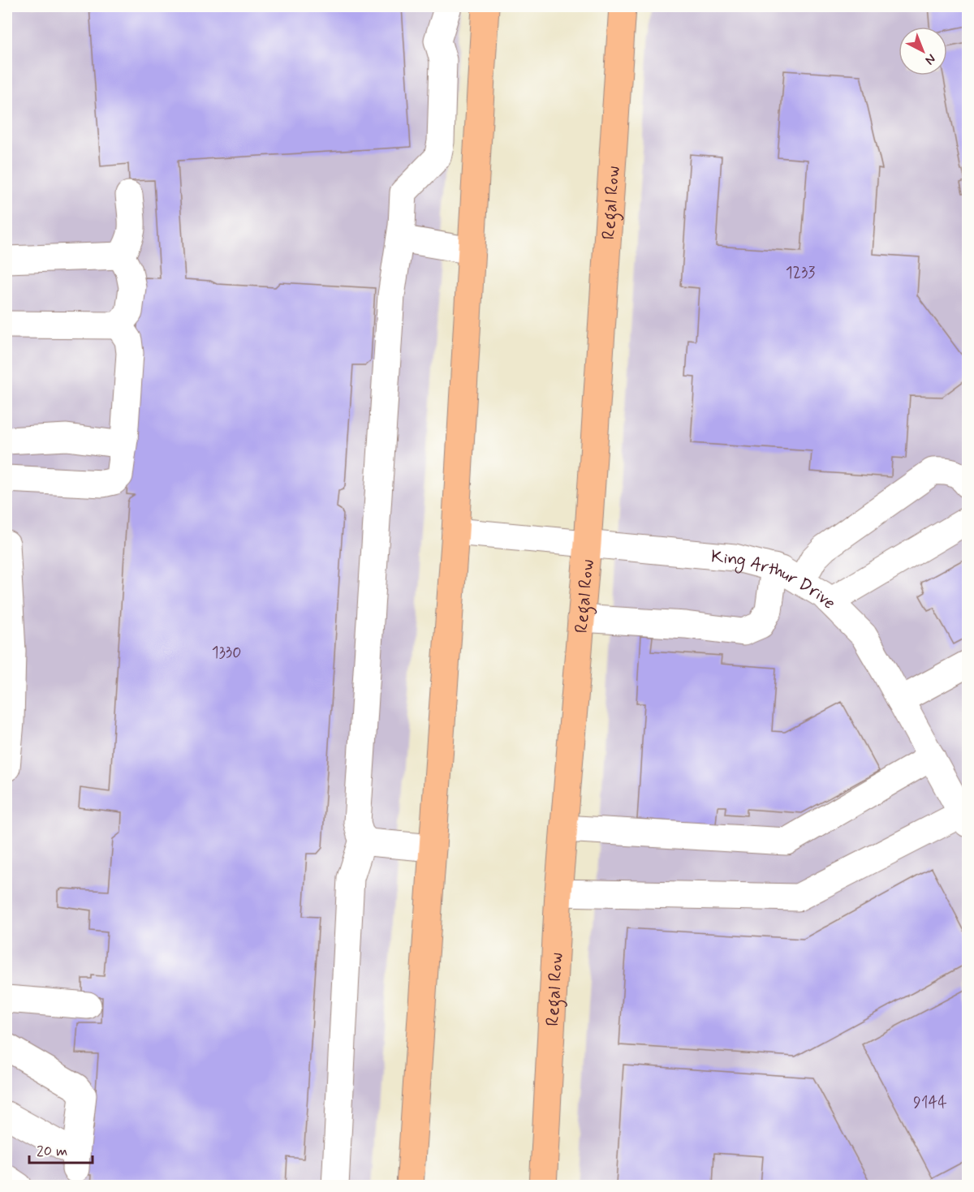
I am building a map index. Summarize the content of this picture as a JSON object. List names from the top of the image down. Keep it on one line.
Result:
{"streets":{"main road":["Regal Row"],"street":["King Arthur Drive"]},"crossings":[["Regal Row","King Arthur Drive"]],"house_numbers":["1233","1330","9144"],"scale_bar":"20 m","north":"bottom right"}
